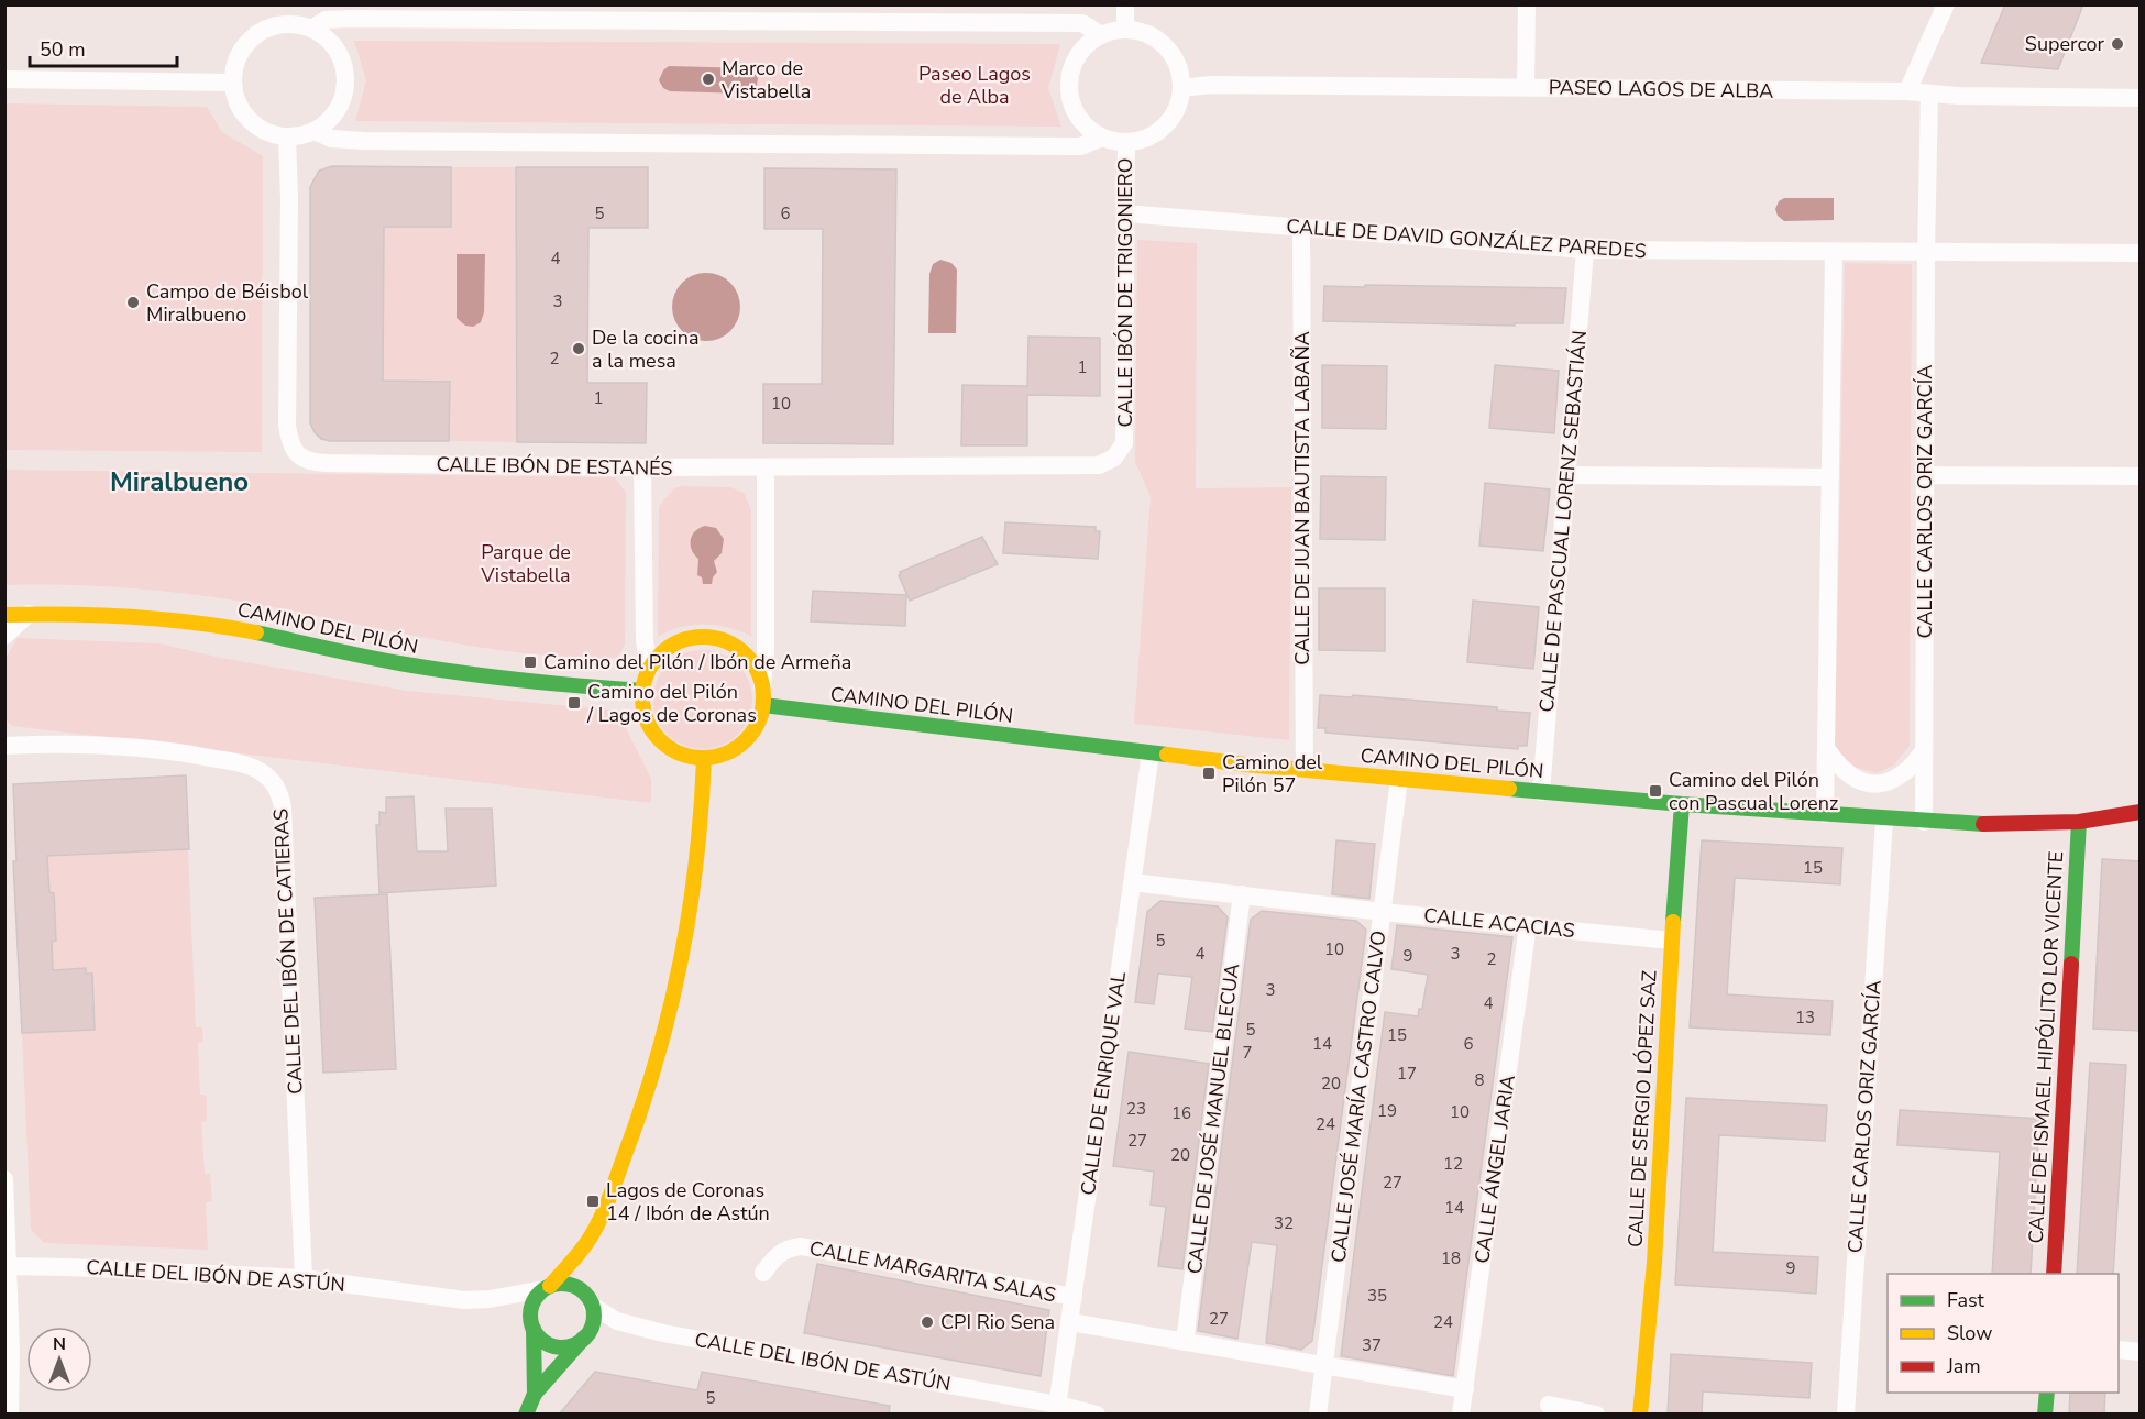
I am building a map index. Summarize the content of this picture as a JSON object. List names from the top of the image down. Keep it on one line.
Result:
{"streets":{"street":["PASEO LAGOS DE ALBA","CALLE DE DAVID GONZÁLEZ PAREDES","CALLE IBÓN DE TRIGONIERO","CALLE IBÓN DE ESTANÉS","CALLE DE JUAN BAUTISTA LABAÑA","CALLE CARLOS ORIZ GARCÍA","CALLE DE PASCUAL LORENZ SEBASTIÁN","CAMINO DEL PILÓN","CALLE ACACIAS","CALLE DEL IBÓN DE CATIERAS","CALLE DE ISMAEL HIPÓLITO LOR VICENTE","CALLE DE ENRIQUE VAL","CALLE JOSÉ MARÍA CASTRO CALVO","CALLE DE SERGIO LÓPEZ SAZ","CALLE DE JOSÉ MANUEL BLECUA","CALLE ÁNGEL JARIA","CALLE MARGARITA SALAS","CALLE DEL IBÓN DE ASTÚN"]},"crossings":[["PASEO LAGOS DE ALBA","CALLE IBÓN DE TRIGONIERO"],["CALLE DE DAVID GONZÁLEZ PAREDES","CALLE IBÓN DE TRIGONIERO"],["CALLE DE DAVID GONZÁLEZ PAREDES","CALLE DE JUAN BAUTISTA LABAÑA"],["CALLE DE DAVID GONZÁLEZ PAREDES","CALLE CARLOS ORIZ GARCÍA"],["CALLE DE DAVID GONZÁLEZ PAREDES","CALLE DE PASCUAL LORENZ SEBASTIÁN"],["CALLE IBÓN DE TRIGONIERO","CALLE IBÓN DE ESTANÉS"],["CALLE DE JUAN BAUTISTA LABAÑA","CAMINO DEL PILÓN"],["CALLE CARLOS ORIZ GARCÍA","CAMINO DEL PILÓN"],["CALLE DE PASCUAL LORENZ SEBASTIÁN","CAMINO DEL PILÓN"],["CAMINO DEL PILÓN","CALLE DE ISMAEL HIPÓLITO LOR VICENTE"],["CAMINO DEL PILÓN","CALLE DE ENRIQUE VAL"],["CAMINO DEL PILÓN","CALLE JOSÉ MARÍA CASTRO CALVO"],["CAMINO DEL PILÓN","CALLE DE SERGIO LÓPEZ SAZ"],["CALLE ACACIAS","CALLE DE ENRIQUE VAL"],["CALLE ACACIAS","CALLE JOSÉ MARÍA CASTRO CALVO"],["CALLE ACACIAS","CALLE DE SERGIO LÓPEZ SAZ"],["CALLE ACACIAS","CALLE DE JOSÉ MANUEL BLECUA"],["CALLE ACACIAS","CALLE ÁNGEL JARIA"],["CALLE DEL IBÓN DE CATIERAS","CALLE DEL IBÓN DE ASTÚN"],["CALLE DE ENRIQUE VAL","CALLE MARGARITA SALAS"],["CALLE DE ENRIQUE VAL","CALLE DEL IBÓN DE ASTÚN"]],"districts":["Miralbueno"],"parks":["Paseo Lagos de Alba","Parque de Vistabella"],"places":{"other":["Supercor","Marco de Vistabella","Campo de Béisbol Miralbueno","De la cocina a la mesa","CPI Rio Sena"],"transit":["Camino del Pilón / Ibón de Armeña","Camino del Pilón / Lagos de Coronas","Camino del Pilón 57","Camino del Pilón con Pascual Lorenz","Lagos de Coronas 14 / Ibón de Astún"]},"house_numbers":["5","6","4","3","2","1","1","10","15","5","10","4","3","9","2","3","4","13","5","15","14","6","7","17","8","20","23","19","10","16","24","27","20","12","27","14","32","18","9","35","27","24","37","5"],"legend":["Fast","Slow","Jam"],"scale_bar":"50 m","north":"top"}
